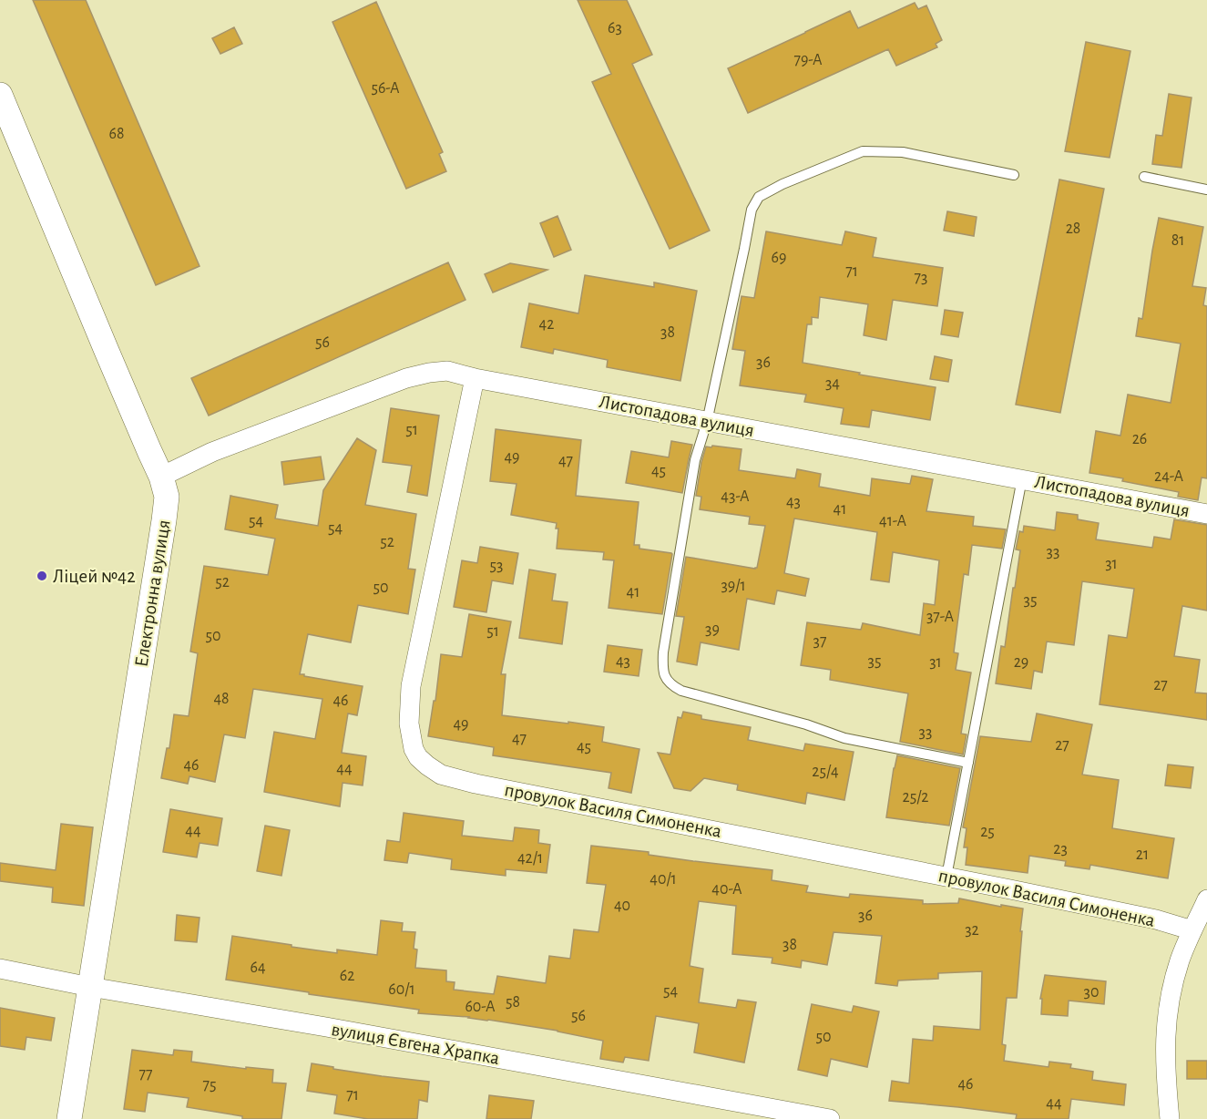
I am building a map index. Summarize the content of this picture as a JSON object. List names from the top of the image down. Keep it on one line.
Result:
{"streets":{"street":["Листопадова вулиця","Електронна вулиця","провулок Василя Симоненка","вулиця Євгена Храпка"]},"crossings":[["Листопадова вулиця","Електронна вулиця"],["Листопадова вулиця","провулок Василя Симоненка"],["Електронна вулиця","вулиця Євгена Храпка"]],"places":["Ліцей №42"],"house_numbers":["63","79-А","56-А","68","28","81","69","71","73","42","38","56","36","34","51","26","49","47","45","24-А","43-А","43","41","54","41-А","54","52","33","31","53","52","39/1","50","41","35","37-А","39","51","50","37","43","35","31","29","27","48","46","49","33","47","27","45","46","44","25/4","25/2","44","25","23","21","42/1","40/1","40-А","40","36","32","38","64","62","60/1","54","30","58","60-А","56","50","77","46","75","71","44"]}
